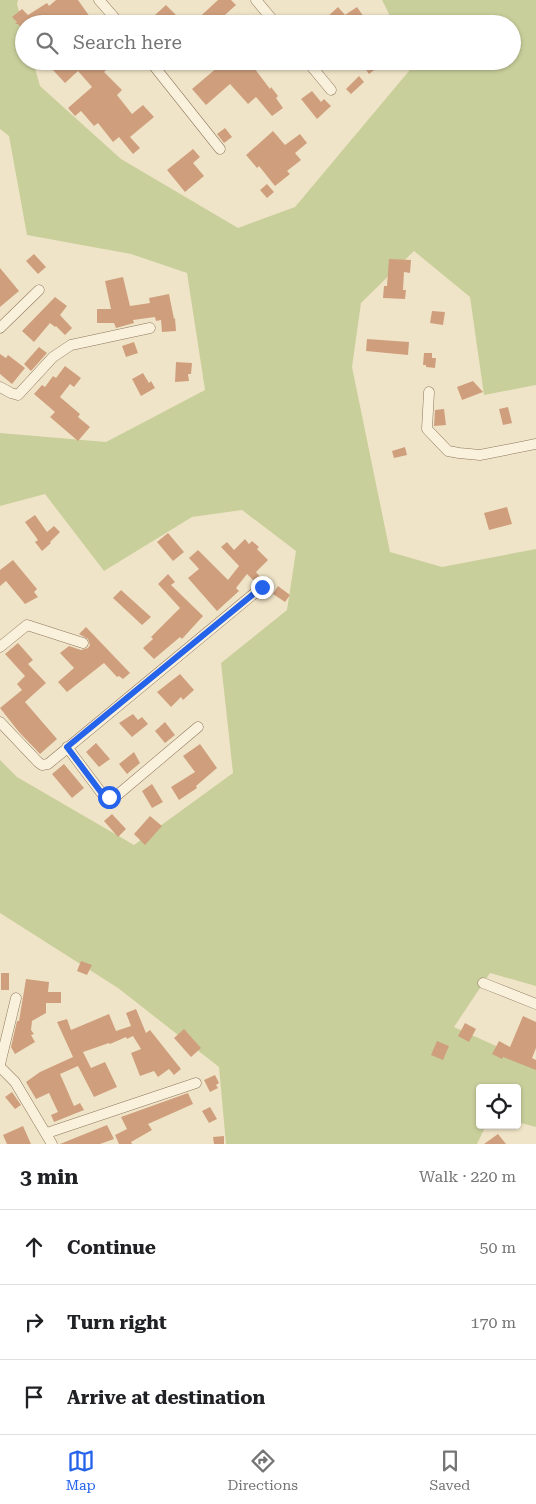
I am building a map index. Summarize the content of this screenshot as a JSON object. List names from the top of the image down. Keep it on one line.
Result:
{"page":{"search":"Search here","heading":["3 min","Walk · 220 m"],"list":[["Continue","50 m"],["Turn right","170 m"],"Arrive at destination"],"nav":["Map","Directions","Saved"]}}
